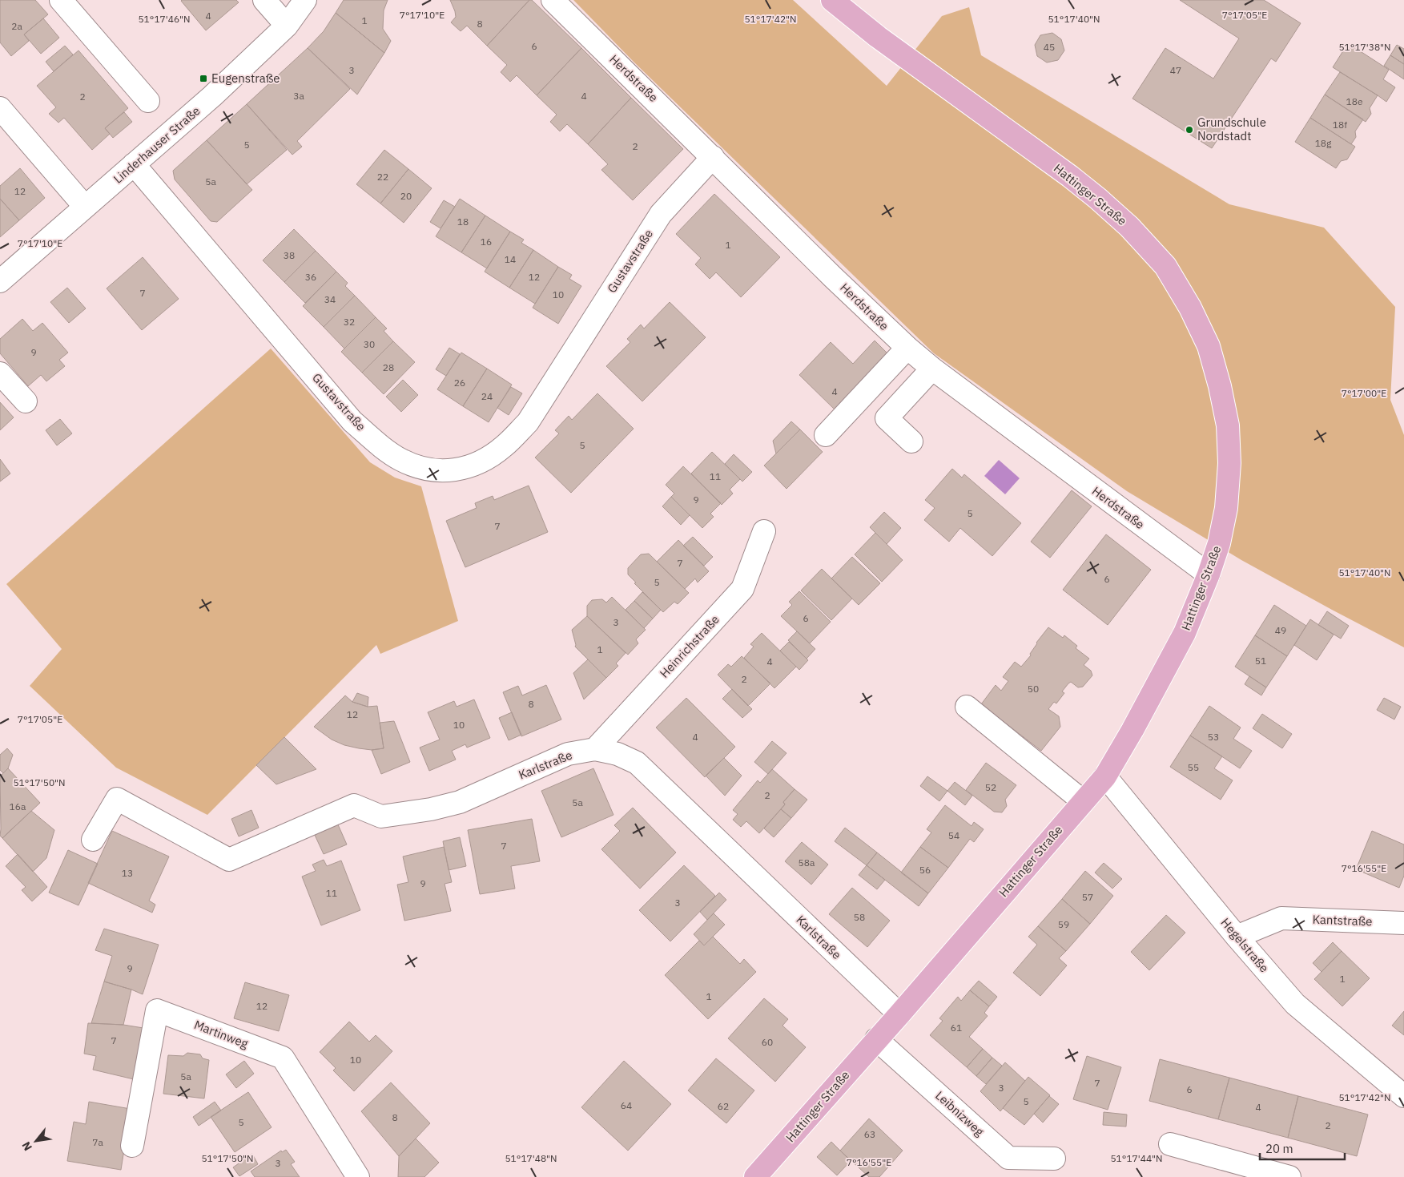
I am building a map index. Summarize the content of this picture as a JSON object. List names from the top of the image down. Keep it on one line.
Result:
{"streets":{"main road":["Hattinger Straße"],"street":["Herdstraße","Linderhauser Straße","Gustavstraße","Heinrichstraße","Karlstraße","Kantstraße","Hegelstraße","Martinweg","Leibnizweg"]},"crossings":[["Herdstraße","Hattinger Straße"],["Herdstraße","Gustavstraße"],["Linderhauser Straße","Gustavstraße"],["Hattinger Straße","Karlstraße"],["Hattinger Straße","Hegelstraße"],["Hattinger Straße","Leibnizweg"],["Heinrichstraße","Karlstraße"],["Kantstraße","Hegelstraße"]],"places":{"transit":["Eugenstraße"],"other":["Grundschule Nordstadt"]},"house_numbers":["4","1","8","2a","6","45","3","47","3a","4","2","18e","18f","18g","5","2","22","5a","12","20","18","16","1","38","14","36","12","7","10","34","32","30","9","28","26","4","24","5","11","9","5","7","7","6","5","6","3","49","1","51","4","2","50","8","12","10","4","53","55","52","2","5a","16a","54","7","58a","56","13","9","11","57","3","58","59","9","1","1","12","61","7","60","10","5a","7","3","6","5","64","62","4","8","5","2","63","7a","3"],"scale_bar":"20 m","north":"bottom left","coordinates":["7°17'10\"E","7°17'05\"E","51°17'40\"N","51°17'46\"N","51°17'42\"N","51°17'38\"N","7°17'00\"E","51°17'50\"N","7°16'55\"E","51°17'48\"N","51°17'44\"N"]}
